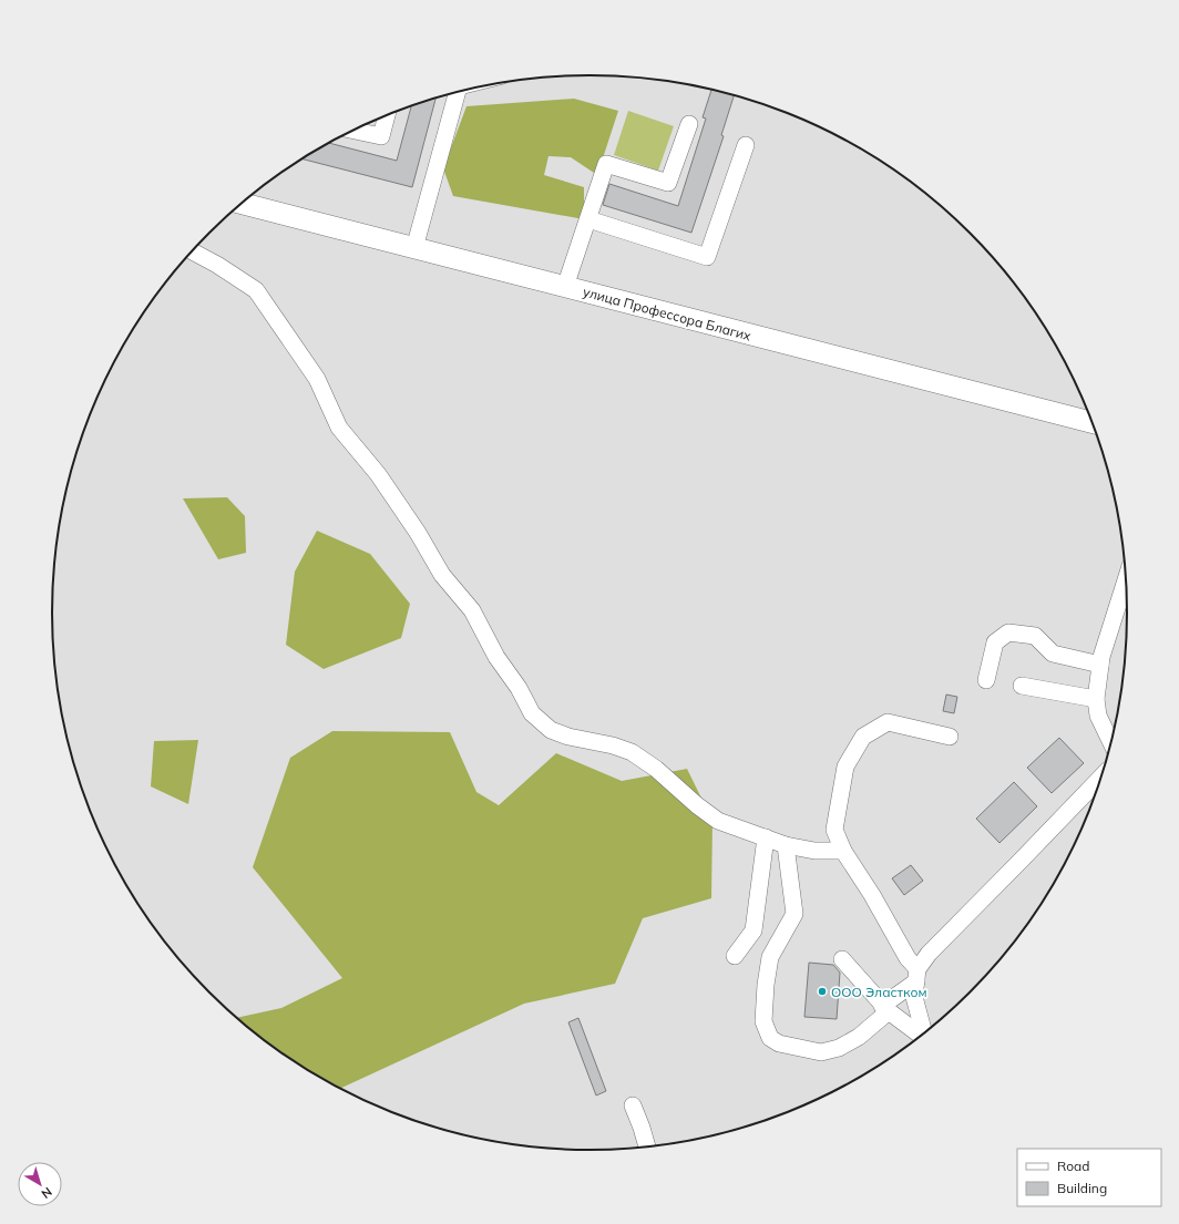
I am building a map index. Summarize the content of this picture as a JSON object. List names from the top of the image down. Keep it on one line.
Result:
{"streets":{"main road":["улица Профессора Благих"]},"places":["ООО Эластком"],"legend":["Road","Building"],"north":"bottom right"}
